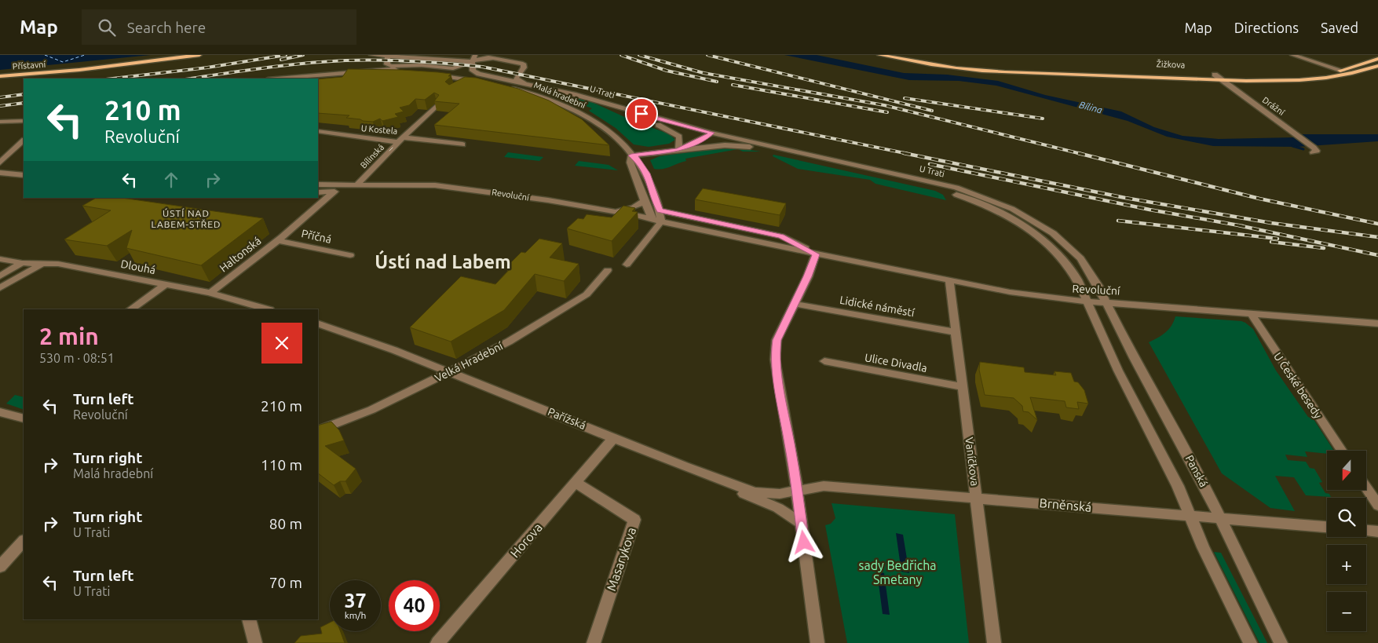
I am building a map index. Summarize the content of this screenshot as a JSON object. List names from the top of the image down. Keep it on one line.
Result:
{"streets":{"main road":["Žižkova","Přístavní"],"street":["U Trati","Malá hradební","Drážní","U Kostela","Bílinská","Revoluční","Příčná","Haltonská","Dlouhá","Lidické náměstí","Velká Hradební","Ulice Divadla","U České besedy","Pařížská","Vaníčkova","Panská","Brněnská","Horova","Masarykova"]},"crossings":[["Žižkova","Drážní"],["U Trati","Malá hradební"],["U Trati","Revoluční"],["U Trati","Panská"],["Malá hradební","Revoluční"],["U Kostela","Bílinská"],["Bílinská","Revoluční"],["Revoluční","U České besedy"],["Revoluční","Vaníčkova"],["Revoluční","Panská"],["Příčná","Haltonská"],["Lidické náměstí","Vaníčkova"],["Velká Hradební","Pařížská"],["Ulice Divadla","Vaníčkova"],["Pařížská","Brněnská"],["Pařížská","Horova"],["Vaníčkova","Brněnská"],["Panská","Brněnská"],["Horova","Masarykova"]],"districts":["ÚSTÍ NAD LABEM-STŘED","Ústí nad Labem"],"water":["Bílina"],"parks":["sady Bedřicha Smetany"],"north":"bottom","page":{"header":"Map","search":"Search here","nav":["Map","Directions","Saved"],"turn":["210 m","Revoluční"],"heading":["2 min","530 m · 08:51"],"list":[{"name":"Turn left","note":"Revoluční","value":"210 m"},{"name":"Turn right","note":"Malá hradební","value":"110 m"},{"name":"Turn right","note":"U Trati","value":"80 m"},{"name":"Turn left","note":"U Trati","value":"70 m"}],"map_buttons":["+","−"],"speed":"37 km/h","limit":"40"}}
